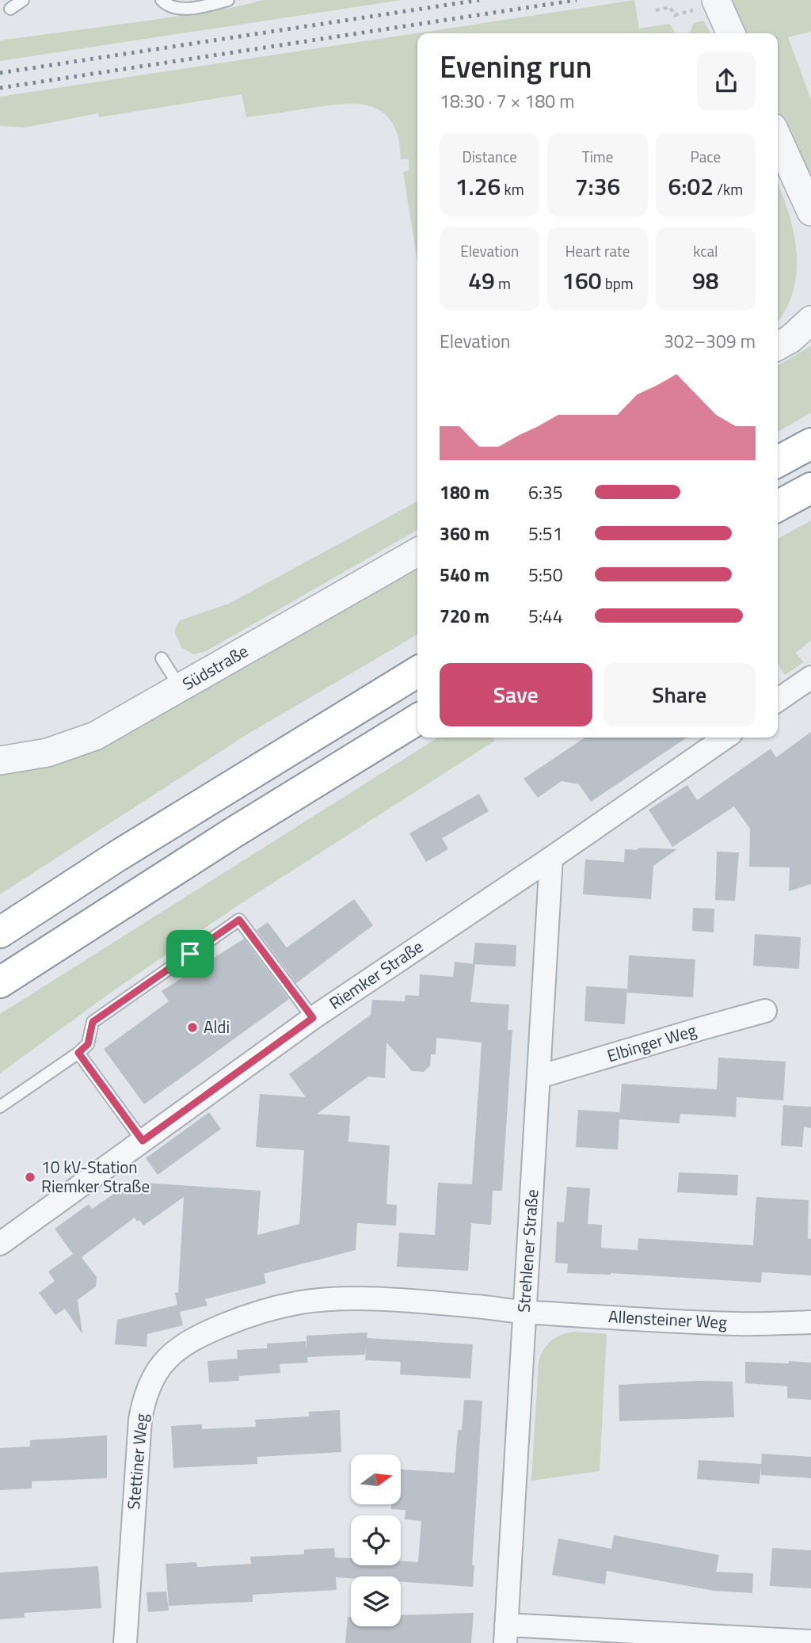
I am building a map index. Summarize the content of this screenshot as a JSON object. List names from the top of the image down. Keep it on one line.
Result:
{"streets":{"street":["Südstraße","Riemker Straße","Elbinger Weg","Strehlener Straße","Allensteiner Weg","Stettiner Weg"]},"crossings":[["Riemker Straße","Strehlener Straße"],["Elbinger Weg","Strehlener Straße"],["Strehlener Straße","Allensteiner Weg"],["Strehlener Straße","Stettiner Weg"],["Allensteiner Weg","Stettiner Weg"]],"places":["Aldi","10 kV-Station Riemker Straße"],"north":"right","page":{"heading":["Evening run","18:30 · 7 × 180 m"],"stats":[["Distance","1.26 km"],["Time","7:36"],["Pace","6:02 /km"],["Elevation","49 m"],["Heart rate","160 bpm"],["kcal","98"]],"chart":["Elevation","302–309 m"],"list":[{"name":"180 m","note":"6:35"},{"name":"360 m","note":"5:51"},{"name":"540 m","note":"5:50"},{"name":"720 m","note":"5:44"}],"buttons":["Save","Share"]}}
